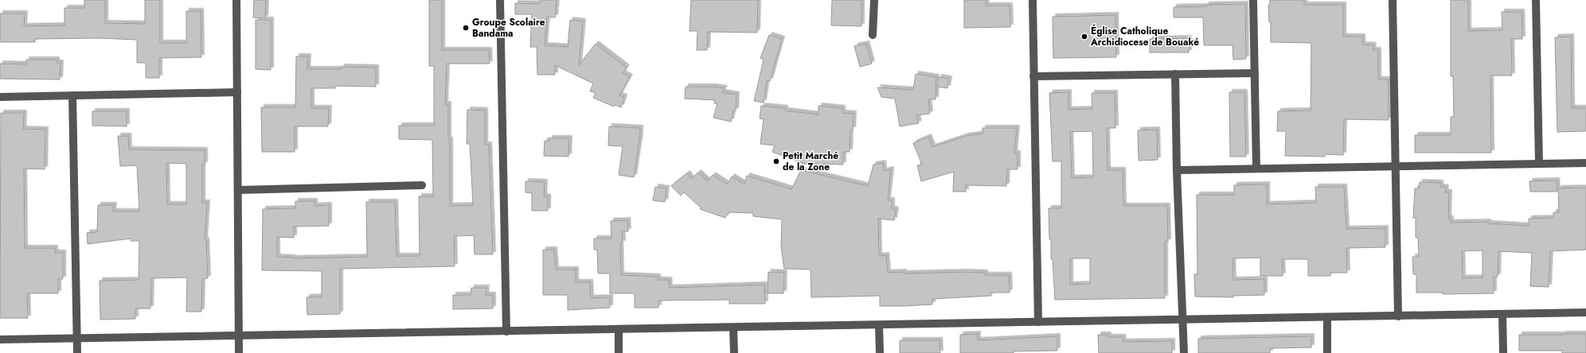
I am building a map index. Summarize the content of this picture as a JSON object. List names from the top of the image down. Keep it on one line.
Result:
{"places":["Groupe Scolaire Bandama","Église Catholique Archidiocese de Bouaké","Petit Marché de la Zone"]}
